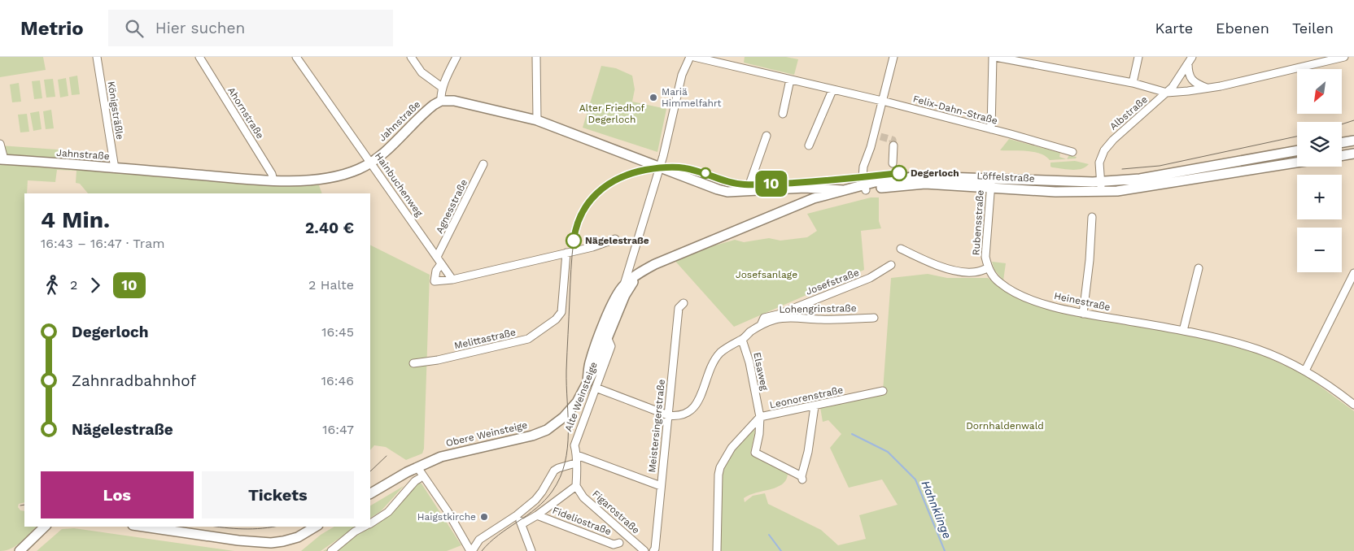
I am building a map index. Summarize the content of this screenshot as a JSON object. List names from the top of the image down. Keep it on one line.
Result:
{"streets":{"main road":["Jahnstraße","Löffelstraße","Obere Weinsteige"],"street":["Felix-Dahn-Straße","Königsträßle","Ahornstraße","Albstraße","Hainbuchenweg","Agnesstraße","Rubensstraße","Josefstraße","Heinestraße","Lohengrinstraße","Melittastraße","Elsaweg","Alte Weinsteige","Leonorenstraße","Meistersingerstraße","Figarostraße","Fideliostraße"]},"crossings":[["Königsträßle","Jahnstraße"],["Ahornstraße","Jahnstraße"],["Albstraße","Löffelstraße"],["Jahnstraße","Hainbuchenweg"],["Löffelstraße","Rubensstraße"],["Löffelstraße","Obere Weinsteige"],["Hainbuchenweg","Agnesstraße"],["Rubensstraße","Heinestraße"],["Josefstraße","Lohengrinstraße"],["Lohengrinstraße","Elsaweg"],["Lohengrinstraße","Alte Weinsteige"],["Lohengrinstraße","Meistersingerstraße"],["Elsaweg","Leonorenstraße"],["Alte Weinsteige","Obere Weinsteige"],["Alte Weinsteige","Figarostraße"]],"water":["Hahnklinge"],"parks":["Alter Friedhof Degerloch","Josefsanlage","Dornhaldenwald"],"places":["Mariä Himmelfahrt","Degerloch","Nägelestraße","Haigstkirche"],"lines":["tram line 10"],"north":"bottom left","page":{"header":"Metrio","search":"Hier suchen","nav":["Karte","Ebenen","Teilen"],"on_map":"10","map_buttons":["+","−"],"heading":["4 Min.","16:43 – 16:47 · Tram","2.40 €"],"legs":["2","10","2 Halte"],"list":[{"name":"Degerloch","value":"16:45"},{"name":"Zahnradbahnhof","value":"16:46"},{"name":"Nägelestraße","value":"16:47"}],"buttons":["Los","Tickets"]}}
